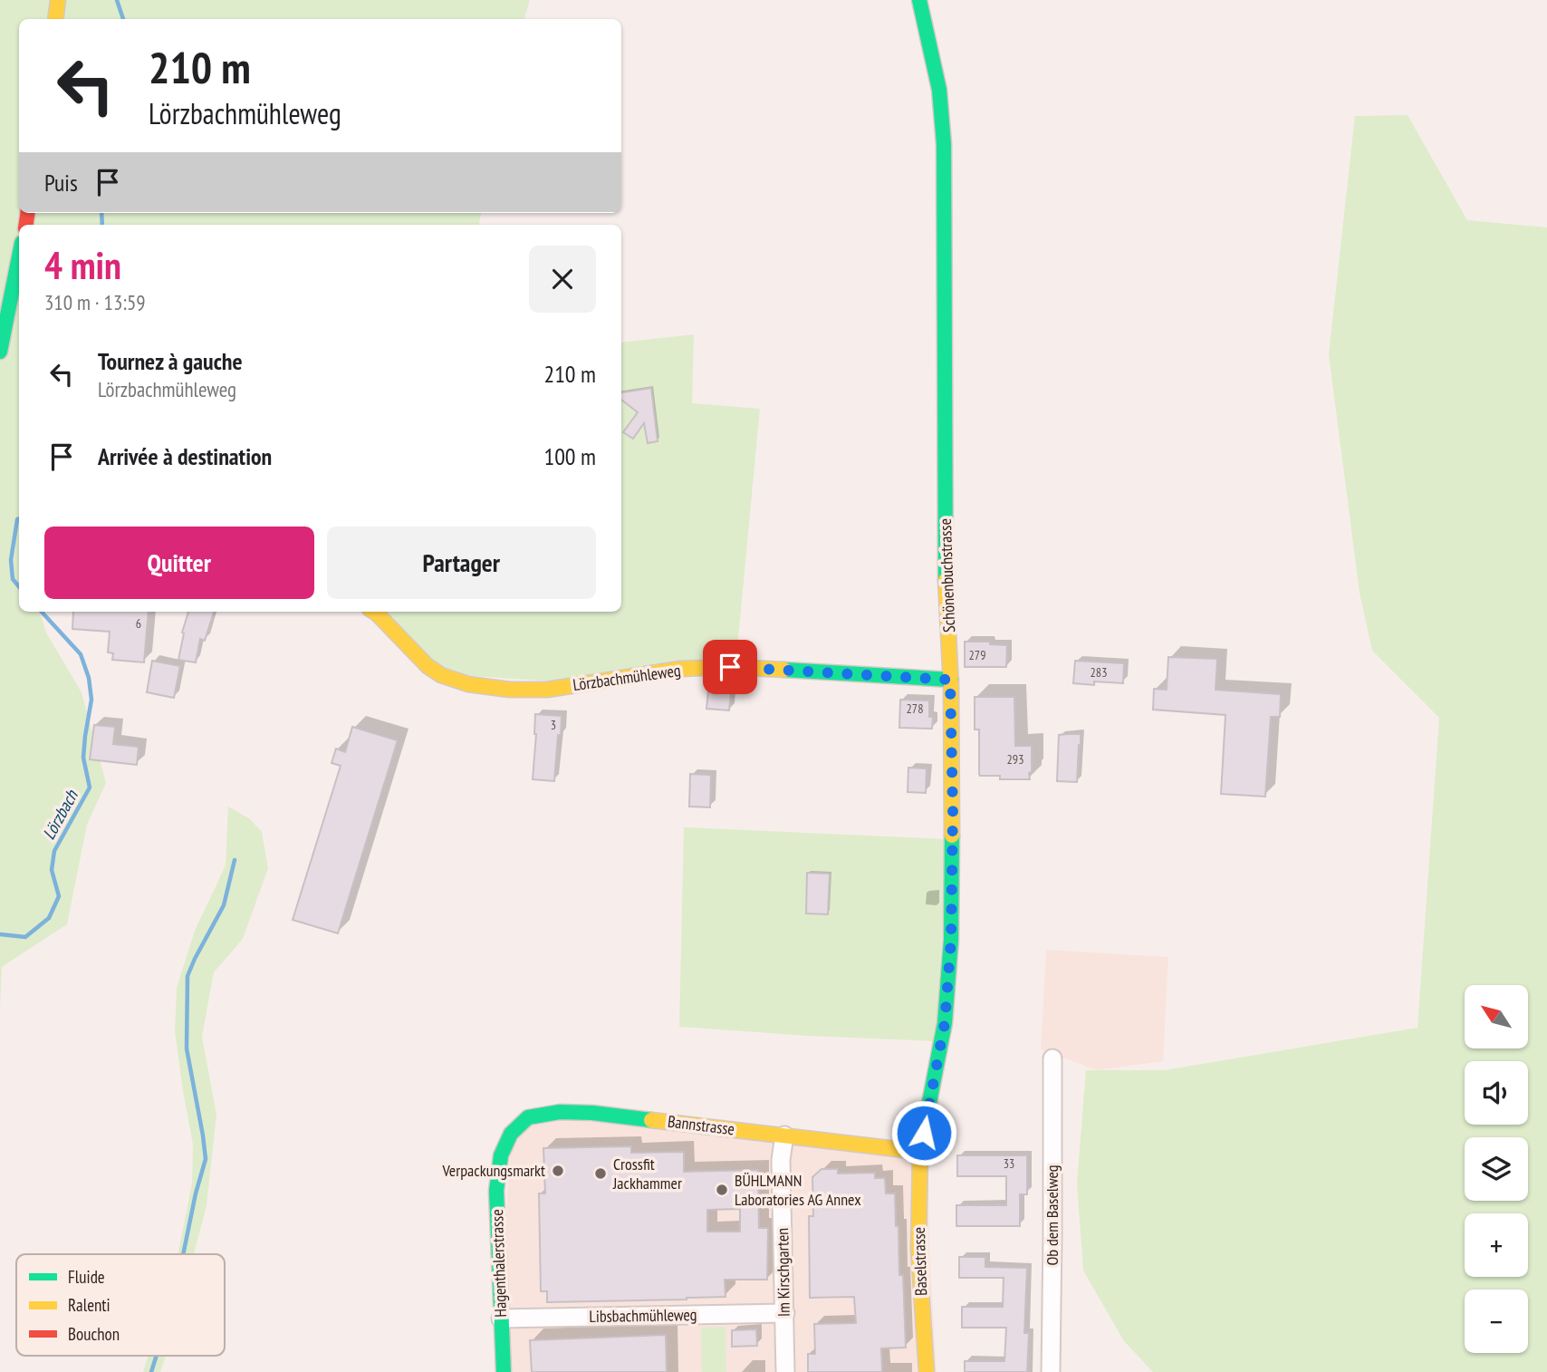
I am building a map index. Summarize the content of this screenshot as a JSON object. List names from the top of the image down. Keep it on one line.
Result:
{"streets":{"street":["Schönenbuchstrasse","Lörzbachmühleweg","Bannstrasse","Ob dem Baselweg","Baselstrasse","Hagenthalerstrasse","Im Kirschgarten","Libsbachmühleweg"]},"crossings":[["Schönenbuchstrasse","Lörzbachmühleweg"],["Schönenbuchstrasse","Bannstrasse"],["Schönenbuchstrasse","Baselstrasse"],["Bannstrasse","Baselstrasse"],["Bannstrasse","Hagenthalerstrasse"],["Bannstrasse","Im Kirschgarten"],["Hagenthalerstrasse","Libsbachmühleweg"],["Im Kirschgarten","Libsbachmühleweg"]],"water":["Lörzbach"],"places":["Verpackungsmarkt","Crossfit Jackhammer","BÜHLMANN Laboratories AG Annex"],"house_numbers":["6","279","283","278","3","293","33"],"legend":["Fluide","Ralenti","Bouchon"],"north":"top left","page":{"turn":["210 m","Lörzbachmühleweg"],"then":"Puis","heading":["4 min","310 m · 13:59"],"list":[{"name":"Tournez à gauche","note":"Lörzbachmühleweg","value":"210 m"},{"name":"Arrivée à destination","value":"100 m"}],"buttons":["Quitter","Partager"],"map_buttons":["+","−"]}}
